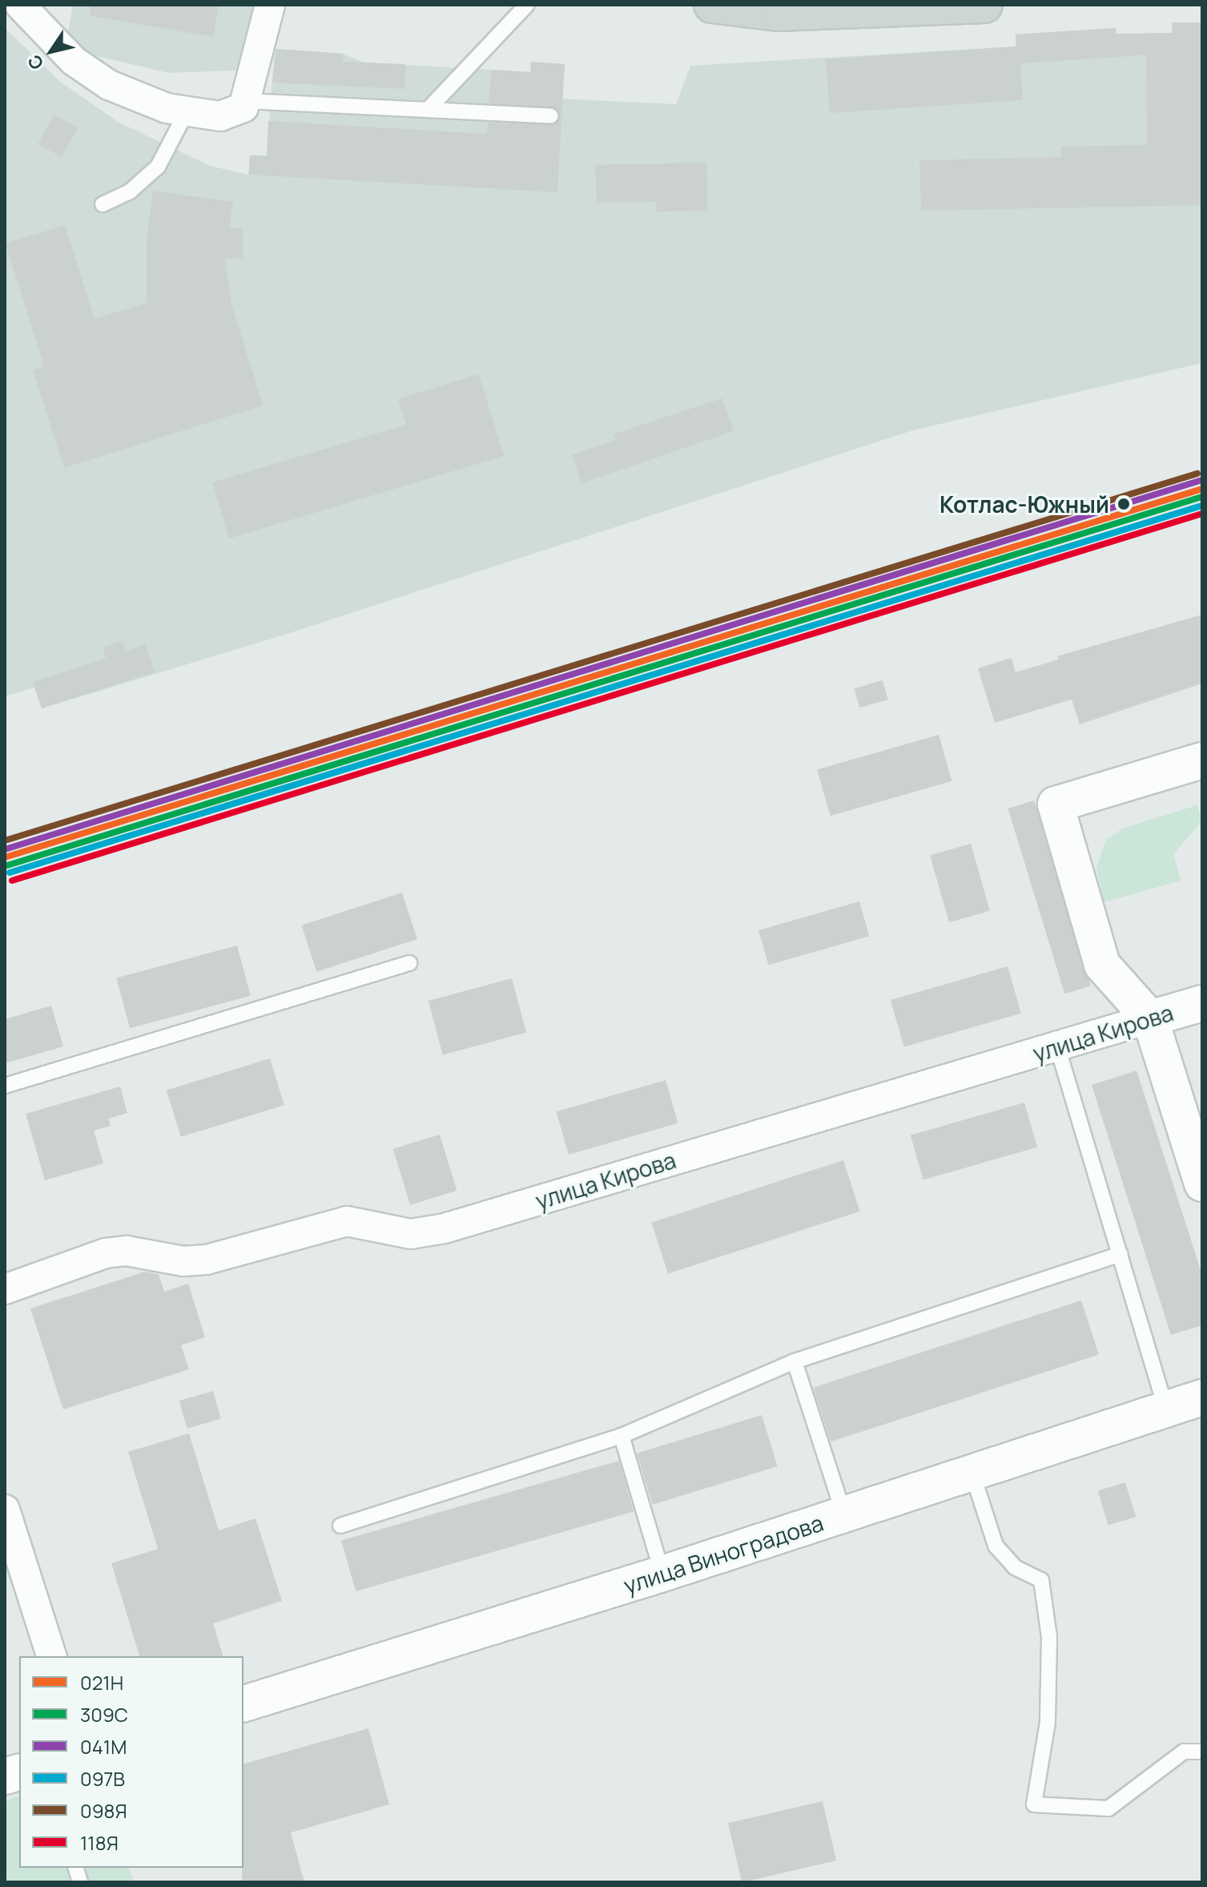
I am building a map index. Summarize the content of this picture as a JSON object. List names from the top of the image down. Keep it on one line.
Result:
{"streets":{"main road":["улица Кирова","улица Виноградова"]},"places":["Котлас-Южный"],"lines":["transit line 098Я","transit line 041М","transit line 021Н","transit line 309С","transit line 097В","transit line 118Я"],"legend":["021Н","309С","041М","097В","098Я","118Я"],"north":"bottom left"}
